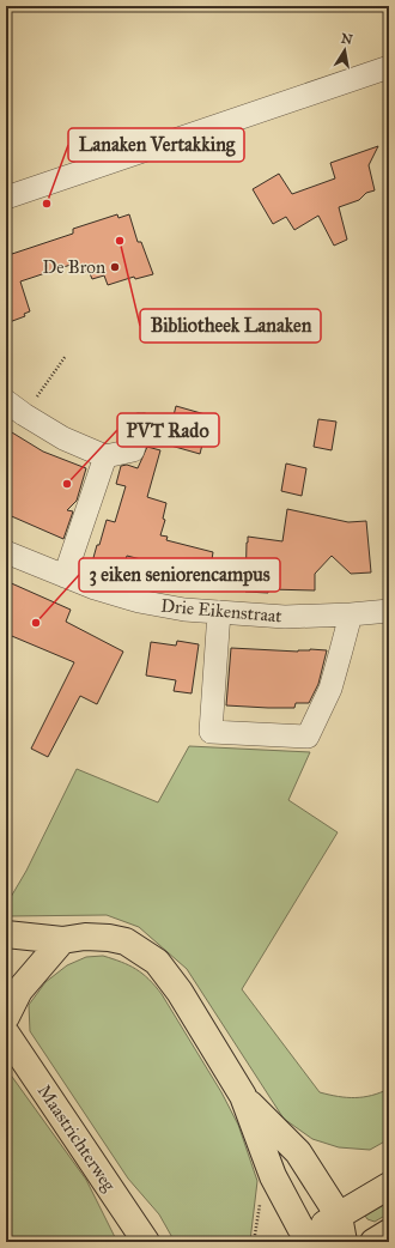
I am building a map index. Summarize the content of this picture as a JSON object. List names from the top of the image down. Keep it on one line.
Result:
{"streets":{"main road":["Maastrichterweg"],"street":["Drie Eikenstraat"]},"places":["Lanaken Vertakking","Bibliotheek Lanaken","De Bron","PVT Rado","3 eiken seniorencampus"],"north":"top"}
